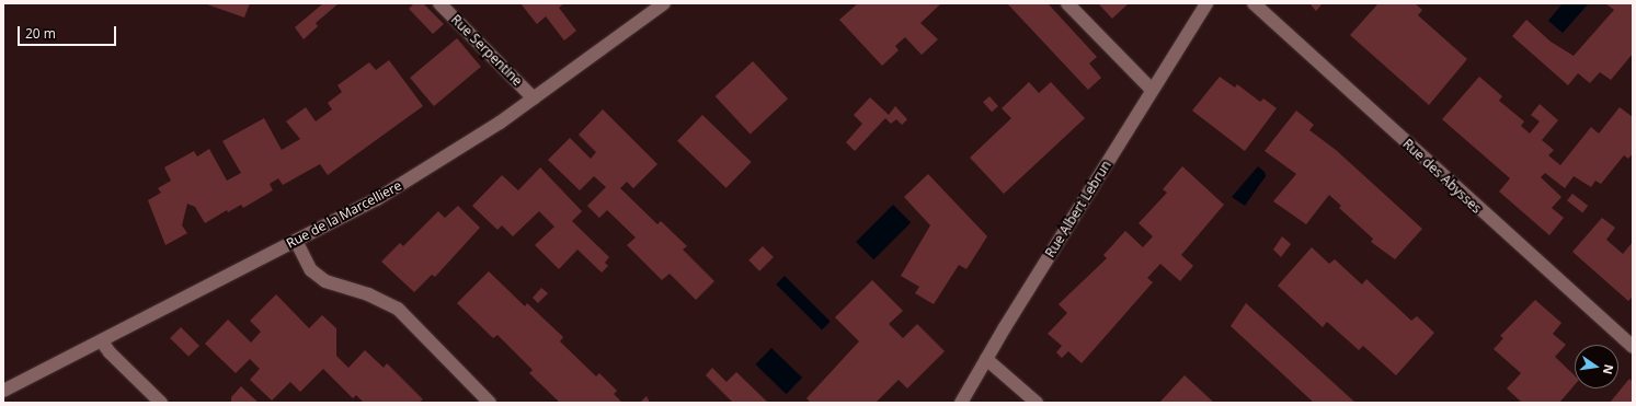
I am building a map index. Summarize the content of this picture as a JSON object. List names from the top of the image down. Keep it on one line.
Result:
{"streets":{"street":["Rue Serpentine","Rue des Abysses","Rue Albert Lebrun","Rue de la Marcelliere"]},"crossings":[["Rue Serpentine","Rue de la Marcelliere"]],"scale_bar":"20 m","north":"right"}
